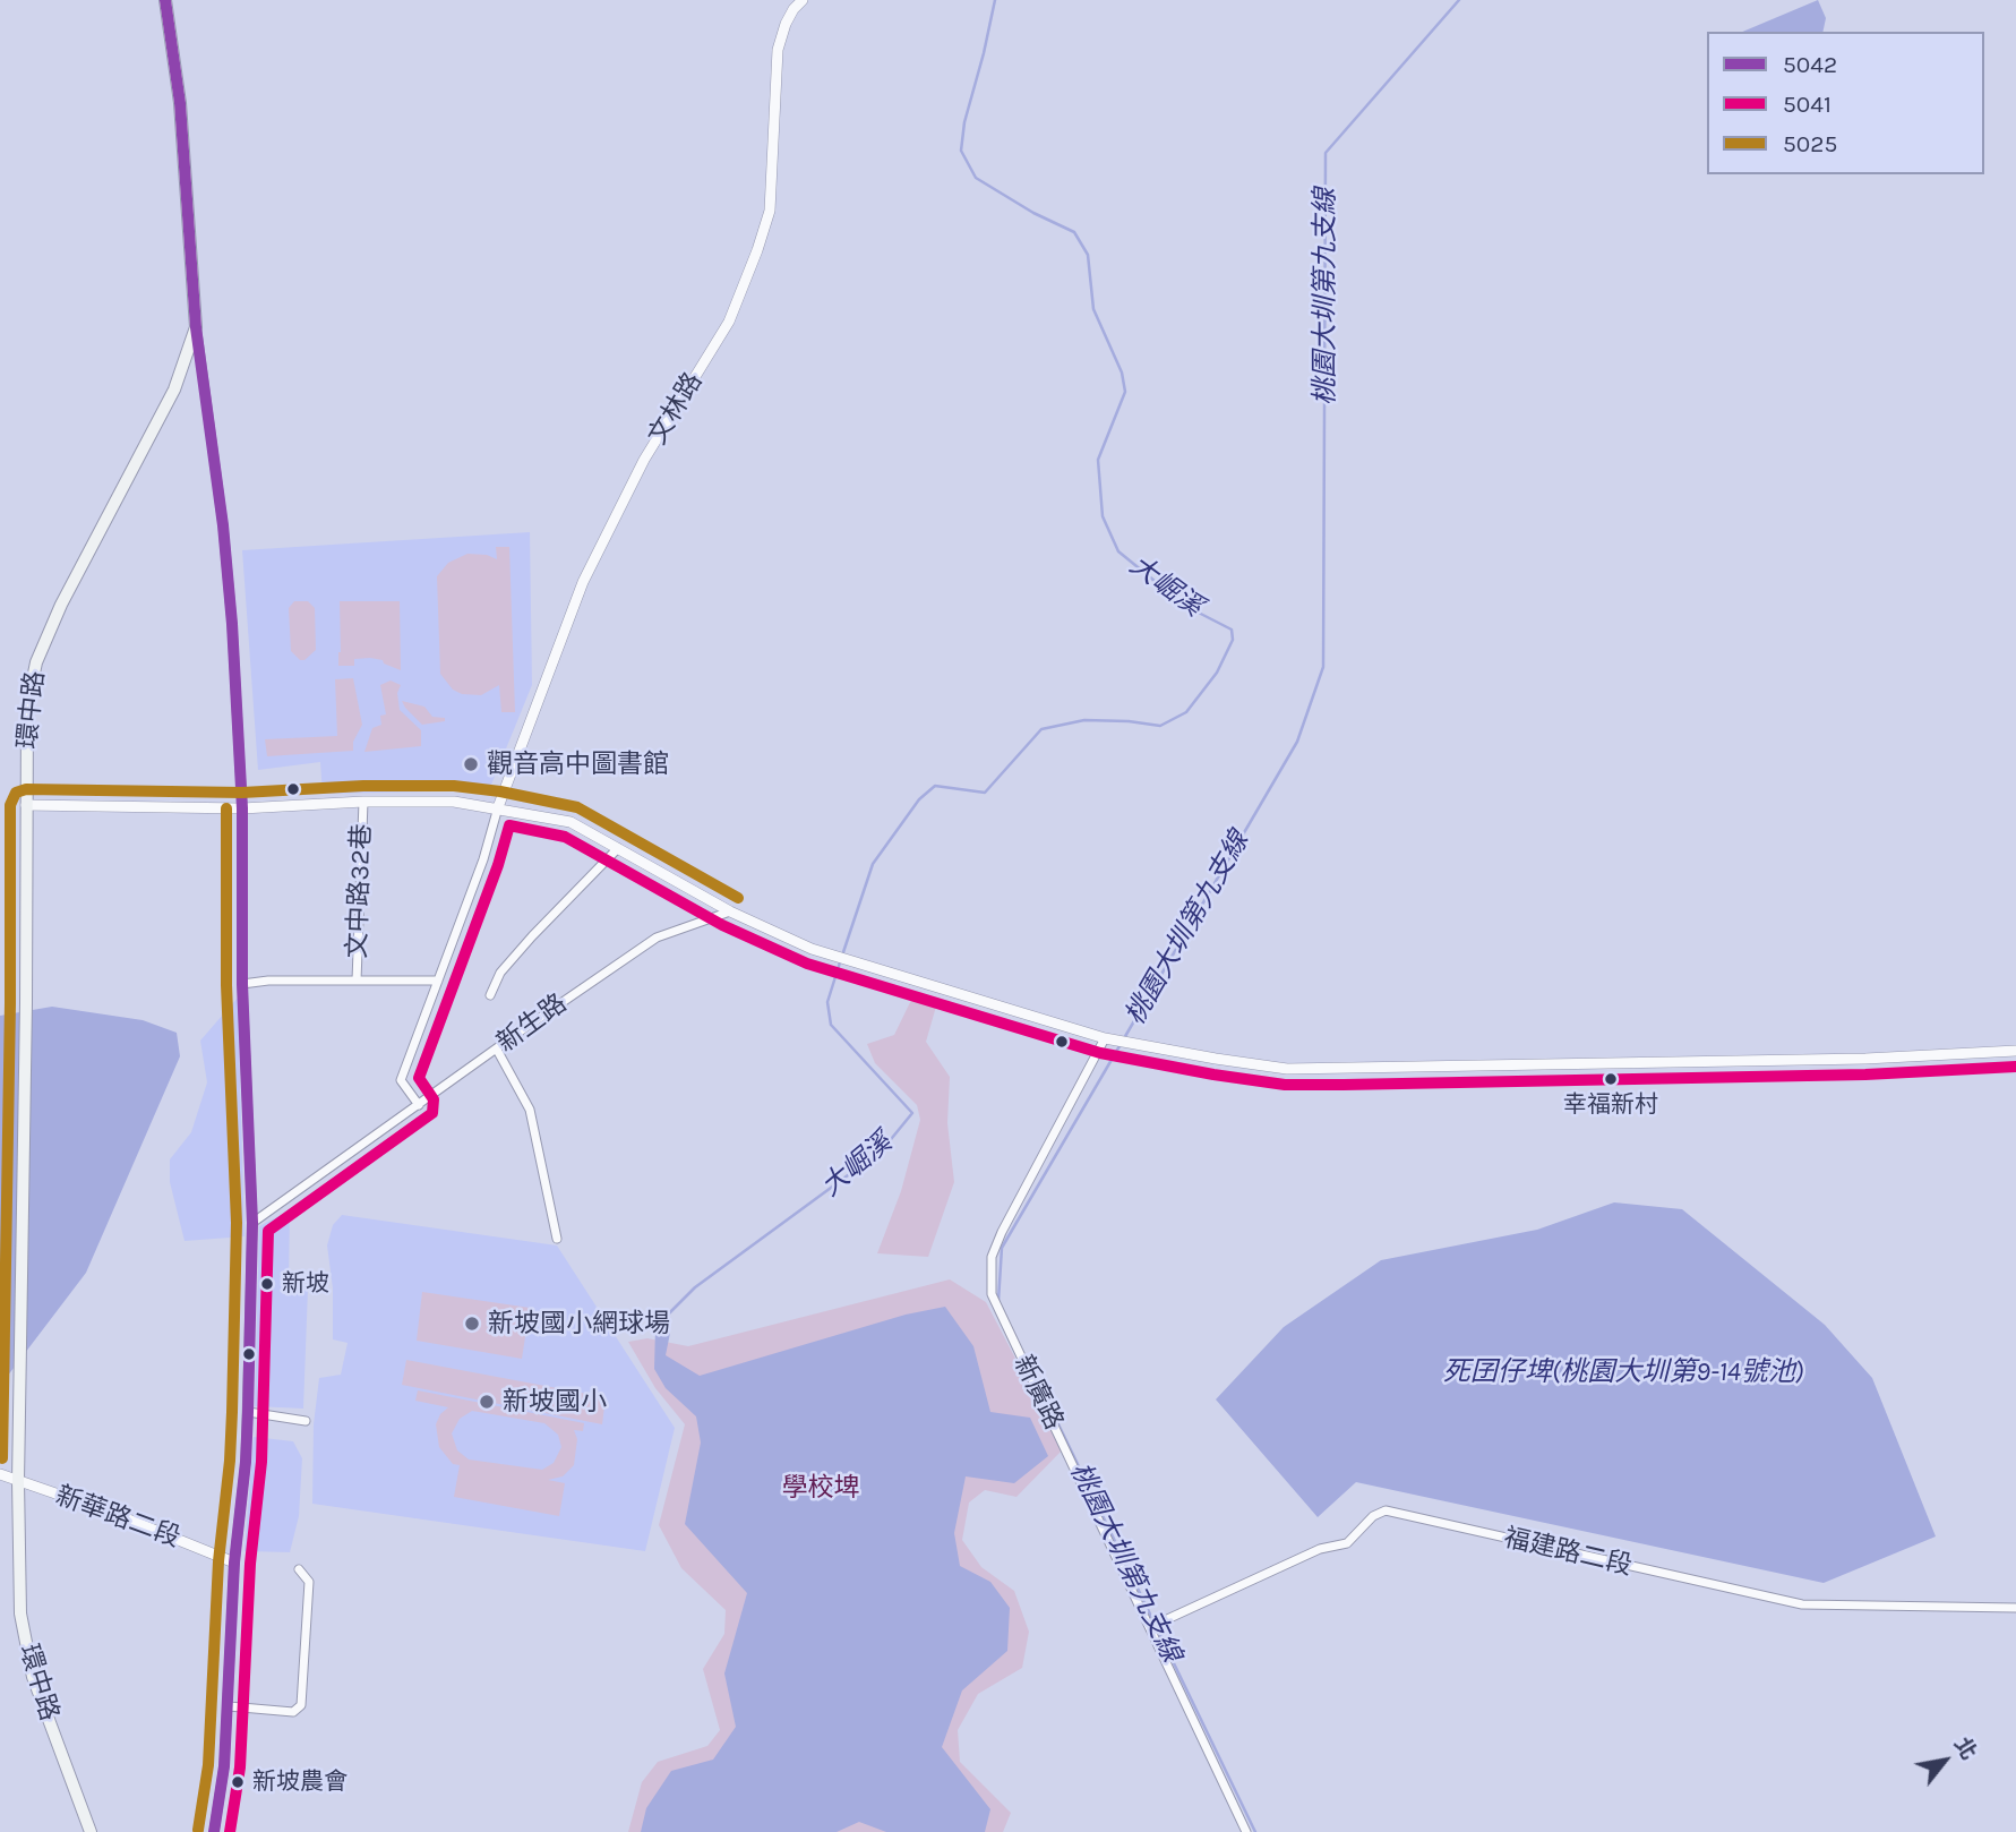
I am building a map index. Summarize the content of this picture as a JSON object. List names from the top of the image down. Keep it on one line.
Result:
{"streets":{"main road":["環中路"],"street":["文林路","文中路32巷","新生路","新廣路","新華路二段","福建路二段"]},"crossings":[["環中路","新華路二段"],["新廣路","福建路二段"]],"water":["桃園大圳第九支線","大崛溪","死囝仔埤(桃園大圳第9-14號池)"],"parks":["學校埤"],"places":["觀音高中圖書館","幸福新村","新坡","新坡國小網球場","新坡國小","新坡農會"],"lines":["transit line 5042","transit line 5025","transit line 5041"],"legend":["5042","5041","5025"],"north":"top right"}
